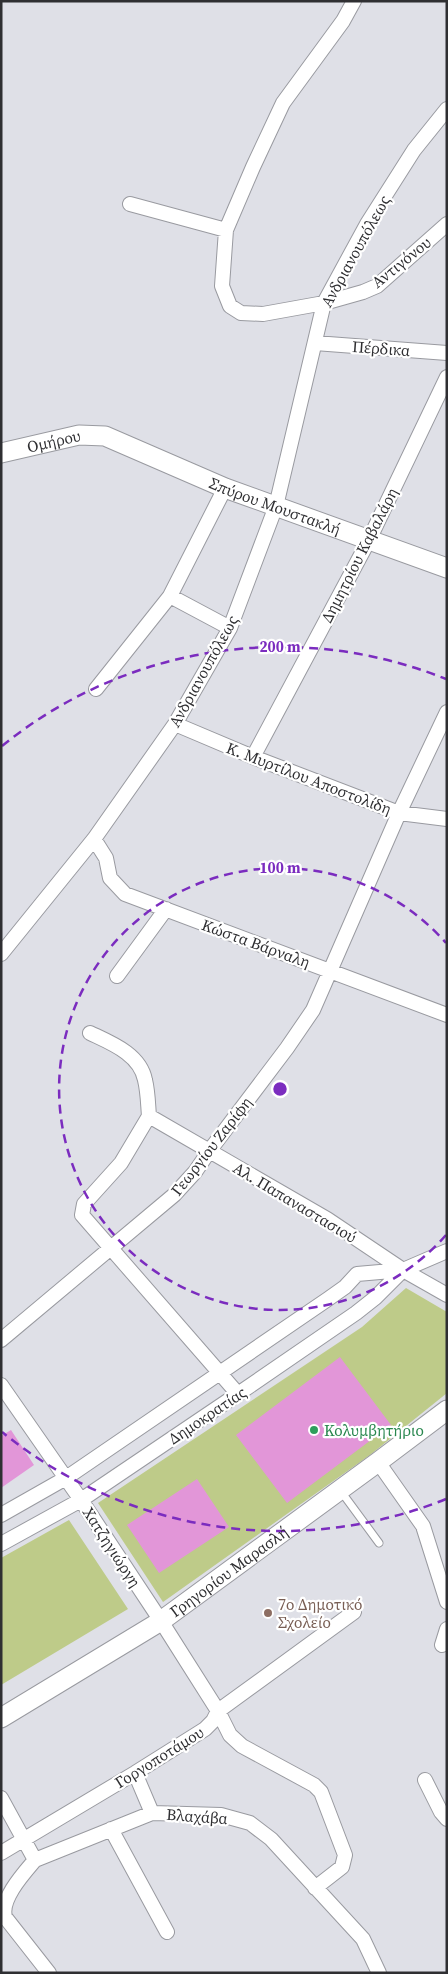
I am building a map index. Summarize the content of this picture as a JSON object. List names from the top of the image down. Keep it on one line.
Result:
{"streets":{"street":["Ανδριανουπόλεως","Αντιγόνου","Πέρδικα","Ομήρου","Σπύρου Μουστακλή","Δημητρίου Καβαλάρη","Κ. Μυρτίλου Αποστολίδη","Κώστα Βάρναλη","Γεωργίου Ζαρίφη","Αλ. Παπαναστασιού","Δημοκρατίας","Χατζηγιώργη","Γρηγορίου Μαρασλή","Γοργοποτάμου","Βλαχάβα"]},"crossings":[["Ανδριανουπόλεως","Αντιγόνου"],["Ανδριανουπόλεως","Πέρδικα"],["Ανδριανουπόλεως","Σπύρου Μουστακλή"],["Ανδριανουπόλεως","Κ. Μυρτίλου Αποστολίδη"],["Ανδριανουπόλεως","Κώστα Βάρναλη"],["Ομήρου","Σπύρου Μουστακλή"],["Σπύρου Μουστακλή","Δημητρίου Καβαλάρη"],["Δημητρίου Καβαλάρη","Κ. Μυρτίλου Αποστολίδη"],["Κ. Μυρτίλου Αποστολίδη","Γεωργίου Ζαρίφη"],["Κώστα Βάρναλη","Γεωργίου Ζαρίφη"],["Γεωργίου Ζαρίφη","Αλ. Παπαναστασιού"],["Αλ. Παπαναστασιού","Δημοκρατίας"],["Δημοκρατίας","Χατζηγιώργη"],["Χατζηγιώργη","Γρηγορίου Μαρασλή"],["Χατζηγιώργη","Γοργοποτάμου"],["Χατζηγιώργη","Βλαχάβα"]],"places":["Κολυμβητήριο","7ο Δημοτικό Σχολείο"],"rings":["200 m","100 m"]}
